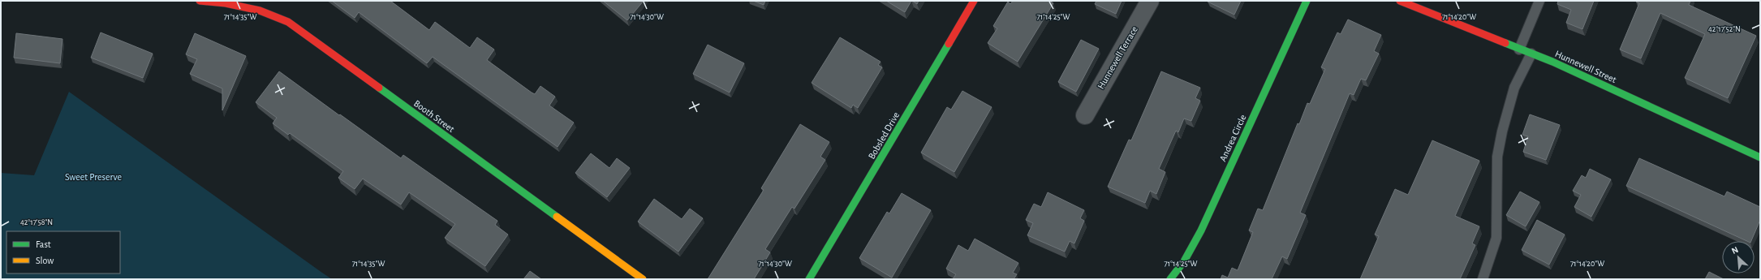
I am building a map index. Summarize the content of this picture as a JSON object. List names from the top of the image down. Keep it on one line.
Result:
{"streets":{"street":["Hunnewell Terrace","Hunnewell Street","Booth Street","Bobsled Drive","Andrea Circle"]},"parks":["Sweet Preserve"],"legend":["Fast","Slow"],"north":"top left","coordinates":["71°14'35\"W","71°14'30\"W","71°14'25\"W","71°14'20\"W","42°17'52\"N","42°17'58\"N"]}
